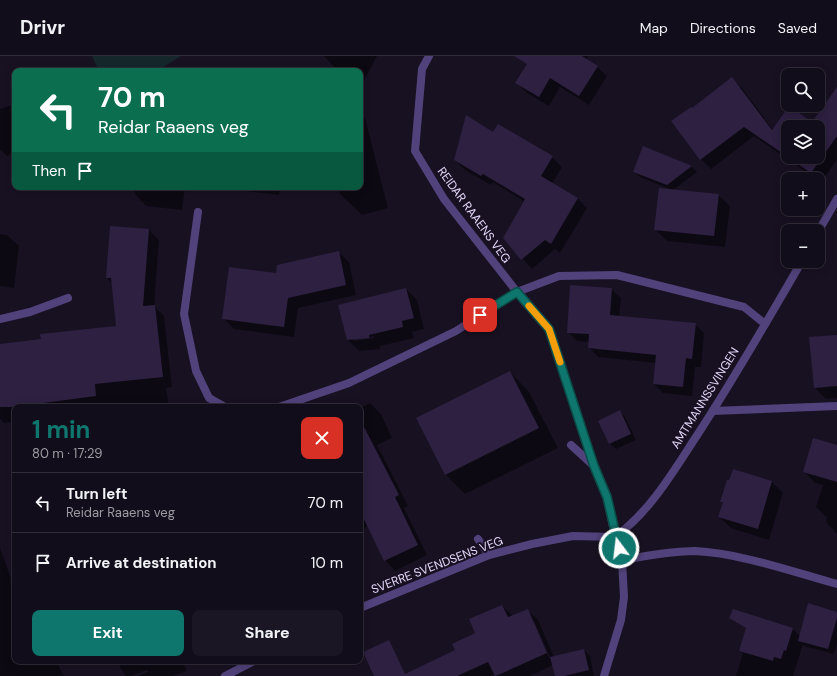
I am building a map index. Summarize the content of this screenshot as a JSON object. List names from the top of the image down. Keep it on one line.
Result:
{"streets":{"street":["REIDAR RAAENS VEG","AMTMANNSSVINGEN","SVERRE SVENDSENS VEG"]},"crossings":[["REIDAR RAAENS VEG","AMTMANNSSVINGEN"],["REIDAR RAAENS VEG","SVERRE SVENDSENS VEG"],["AMTMANNSSVINGEN","SVERRE SVENDSENS VEG"]],"page":{"header":"Drivr","nav":["Map","Directions","Saved"],"map_buttons":["+","−"],"turn":["70 m","Reidar Raaens veg"],"then":"Then","heading":["1 min","80 m · 17:29"],"list":[{"name":"Turn left","note":"Reidar Raaens veg","value":"70 m"},{"name":"Arrive at destination","value":"10 m"}],"buttons":["Exit","Share"]}}
